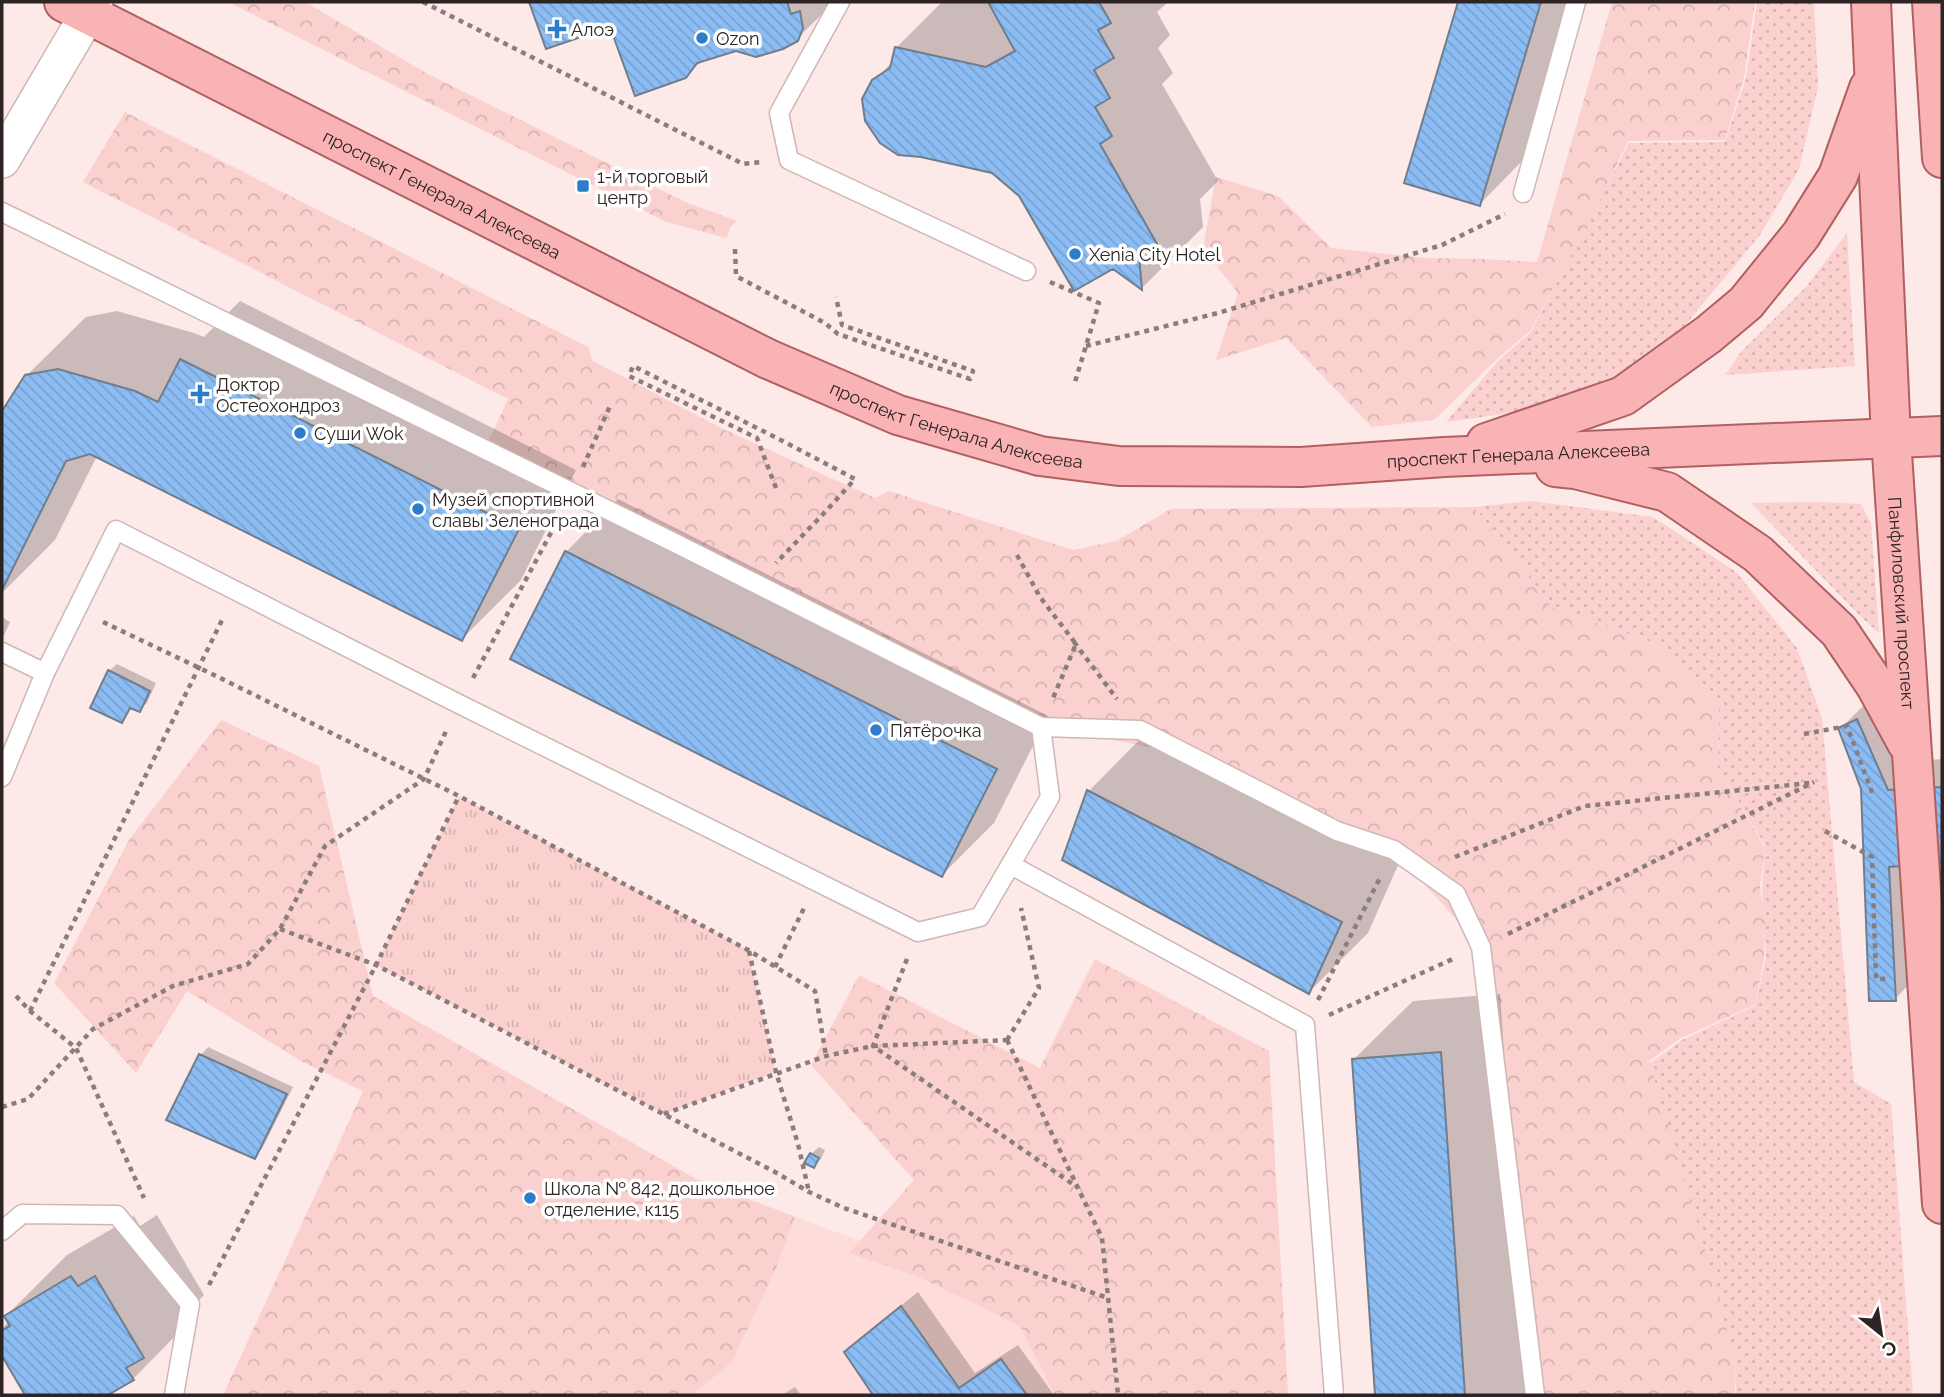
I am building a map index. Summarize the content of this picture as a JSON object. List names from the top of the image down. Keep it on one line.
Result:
{"streets":{"main road":["проспект Генерала Алексеева","Панфиловский проспект"]},"crossings":[["проспект Генерала Алексеева","Панфиловский проспект"]],"places":{"health":["Алоэ","Доктор Остеохондроз"],"other":["Ozon","Xenia City Hotel","Суши Wok","Музей спортивной славы Зеленограда","Пятёрочка","Школа № 842, дошкольное отделение, к115"],"transit":["1-й торговый центр"]},"north":"bottom right"}
